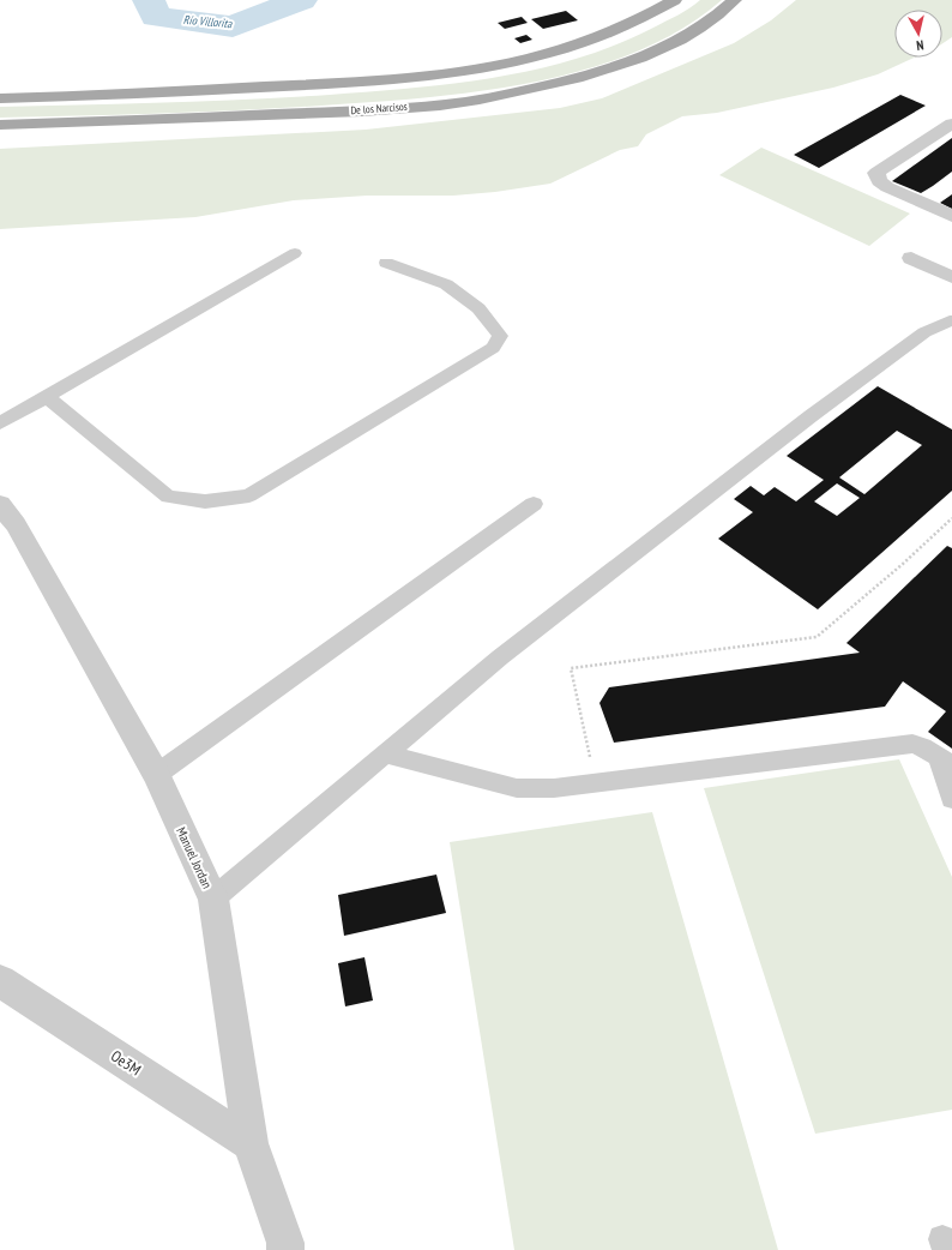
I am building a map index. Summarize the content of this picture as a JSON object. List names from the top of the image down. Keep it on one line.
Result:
{"streets":{"main road":["De los Narcisos"],"street":["Manuel Jordan","Oe3M"]},"crossings":[["Manuel Jordan","Oe3M"]],"water":["Río Villorita"],"north":"bottom"}
